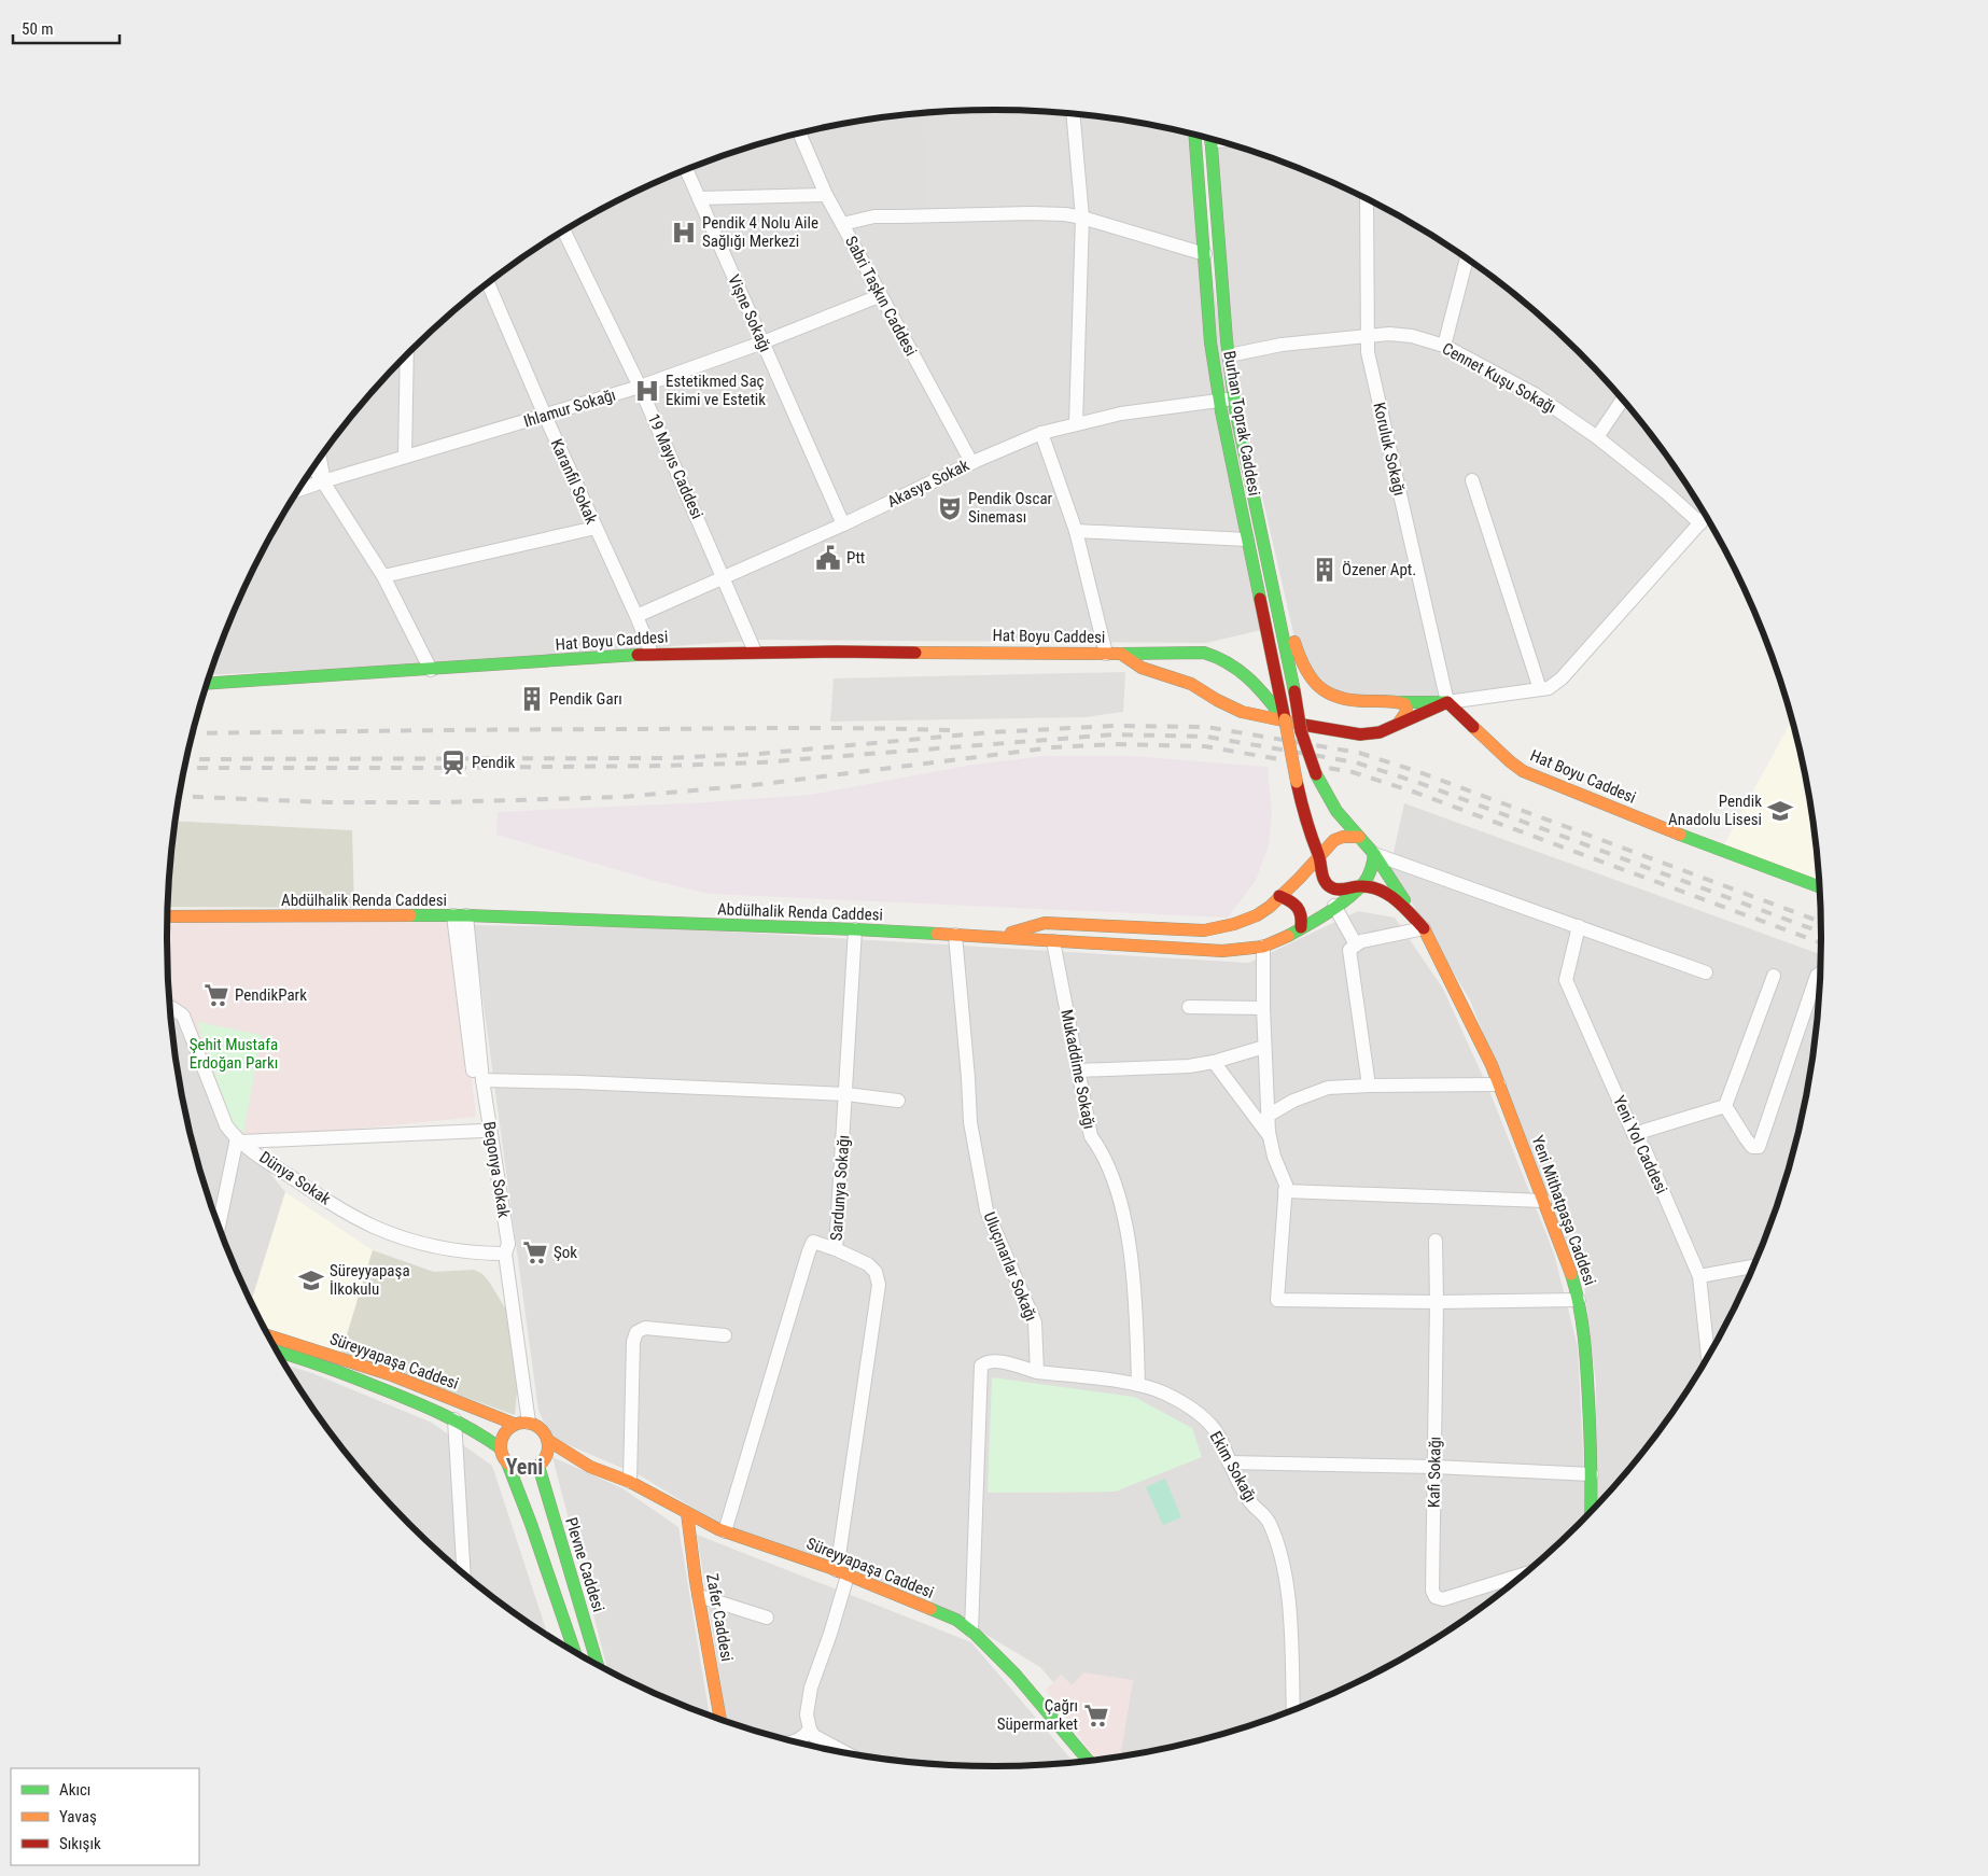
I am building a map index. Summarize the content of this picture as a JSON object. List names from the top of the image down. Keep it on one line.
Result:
{"streets":{"main road":["Burhan Toprak Caddesi","Hat Boyu Caddesi","Abdülhalik Renda Caddesi","Yeni Mithatpaşa Caddesi","Süreyyapaşa Caddesi","Plevne Caddesi","Zafer Caddesi"],"street":["Sabri Taşkın Caddesi","Vişne Sokağı","Cennet Kuşu Sokağı","Ihlamur Sokağı","Koruluk Sokağı","19 Mayıs Caddesi","Karanfil Sokak","Akasya Sokak","Mukaddime Sokağı","Yeni Yol Caddesi","Begonya Sokak","Dünya Sokak","Sardunya Sokağı","Uluçınarlar Sokağı","Ekim Sokağı","Kafi Sokağı"]},"crossings":[["Sabri Taşkın Caddesi","Ihlamur Sokağı"],["Sabri Taşkın Caddesi","Akasya Sokak"],["Vişne Sokağı","Ihlamur Sokağı"],["Vişne Sokağı","Akasya Sokak"],["Cennet Kuşu Sokağı","Burhan Toprak Caddesi"],["Cennet Kuşu Sokağı","Koruluk Sokağı"],["Ihlamur Sokağı","19 Mayıs Caddesi"],["Ihlamur Sokağı","Karanfil Sokak"],["Burhan Toprak Caddesi","Akasya Sokak"],["Burhan Toprak Caddesi","Abdülhalik Renda Caddesi"],["Koruluk Sokağı","Hat Boyu Caddesi"],["19 Mayıs Caddesi","Akasya Sokak"],["19 Mayıs Caddesi","Hat Boyu Caddesi"],["Karanfil Sokak","Akasya Sokak"],["Karanfil Sokak","Hat Boyu Caddesi"],["Abdülhalik Renda Caddesi","Mukaddime Sokağı"],["Abdülhalik Renda Caddesi","Begonya Sokak"],["Abdülhalik Renda Caddesi","Sardunya Sokağı"],["Abdülhalik Renda Caddesi","Uluçınarlar Sokağı"],["Mukaddime Sokağı","Ekim Sokağı"],["Begonya Sokak","Dünya Sokak"],["Begonya Sokak","Süreyyapaşa Caddesi"],["Begonya Sokak","Plevne Caddesi"],["Sardunya Sokağı","Süreyyapaşa Caddesi"],["Uluçınarlar Sokağı","Ekim Sokağı"],["Süreyyapaşa Caddesi","Plevne Caddesi"],["Süreyyapaşa Caddesi","Zafer Caddesi"]],"districts":["Yeni"],"parks":["Şehit Mustafa Erdoğan Parkı"],"places":{"hospital":["Pendik 4 Nolu Aile Sağlığı Merkezi","Estetikmed Saç Ekimi ve Estetik"],"theatre":["Pendik Oscar Sineması"],"public building":["Ptt"],"building":["Özener Apt.","Pendik Garı"],"station":["Pendik"],"school or university":["Pendik Anadolu Lisesi","Süreyyapaşa İlkokulu"],"supermarket":["PendikPark","Şok","Çağrı Süpermarket"]},"legend":["Akıcı","Yavaş","Sıkışık"],"scale_bar":"50 m"}
